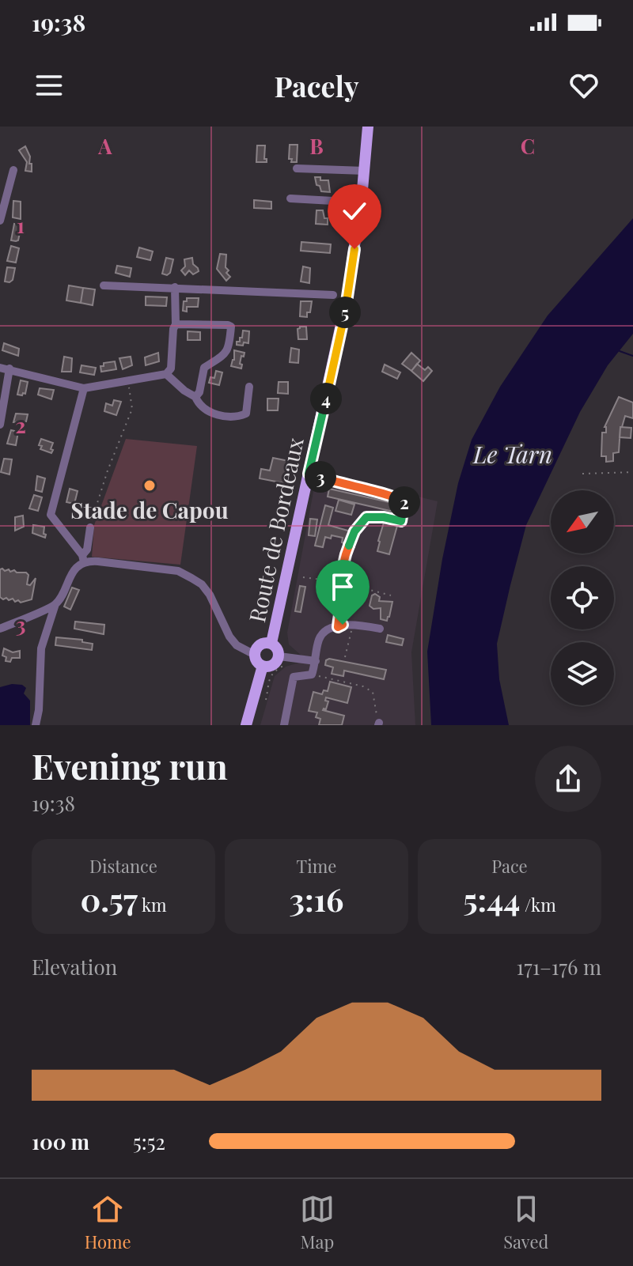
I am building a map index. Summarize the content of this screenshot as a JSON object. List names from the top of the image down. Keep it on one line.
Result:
{"streets":{"main road":["Route de Bordeaux"]},"water":["Le Tarn"],"places":["Stade de Capou"],"north":"bottom left","page":{"status":"19:38","header":"Pacely","pins":["5","4","3","2"],"heading":["Evening run","19:38"],"stats":[["Distance","0.57 km"],["Time","3:16"],["Pace","5:44 /km"]],"chart":["Elevation","171–176 m"],"list":[{"name":"100 m","note":"5:52"}],"tabs":["Home","Map","Saved"]},"grid":{"columns":["A","B","C"],"rows":["1","2","3"]}}
